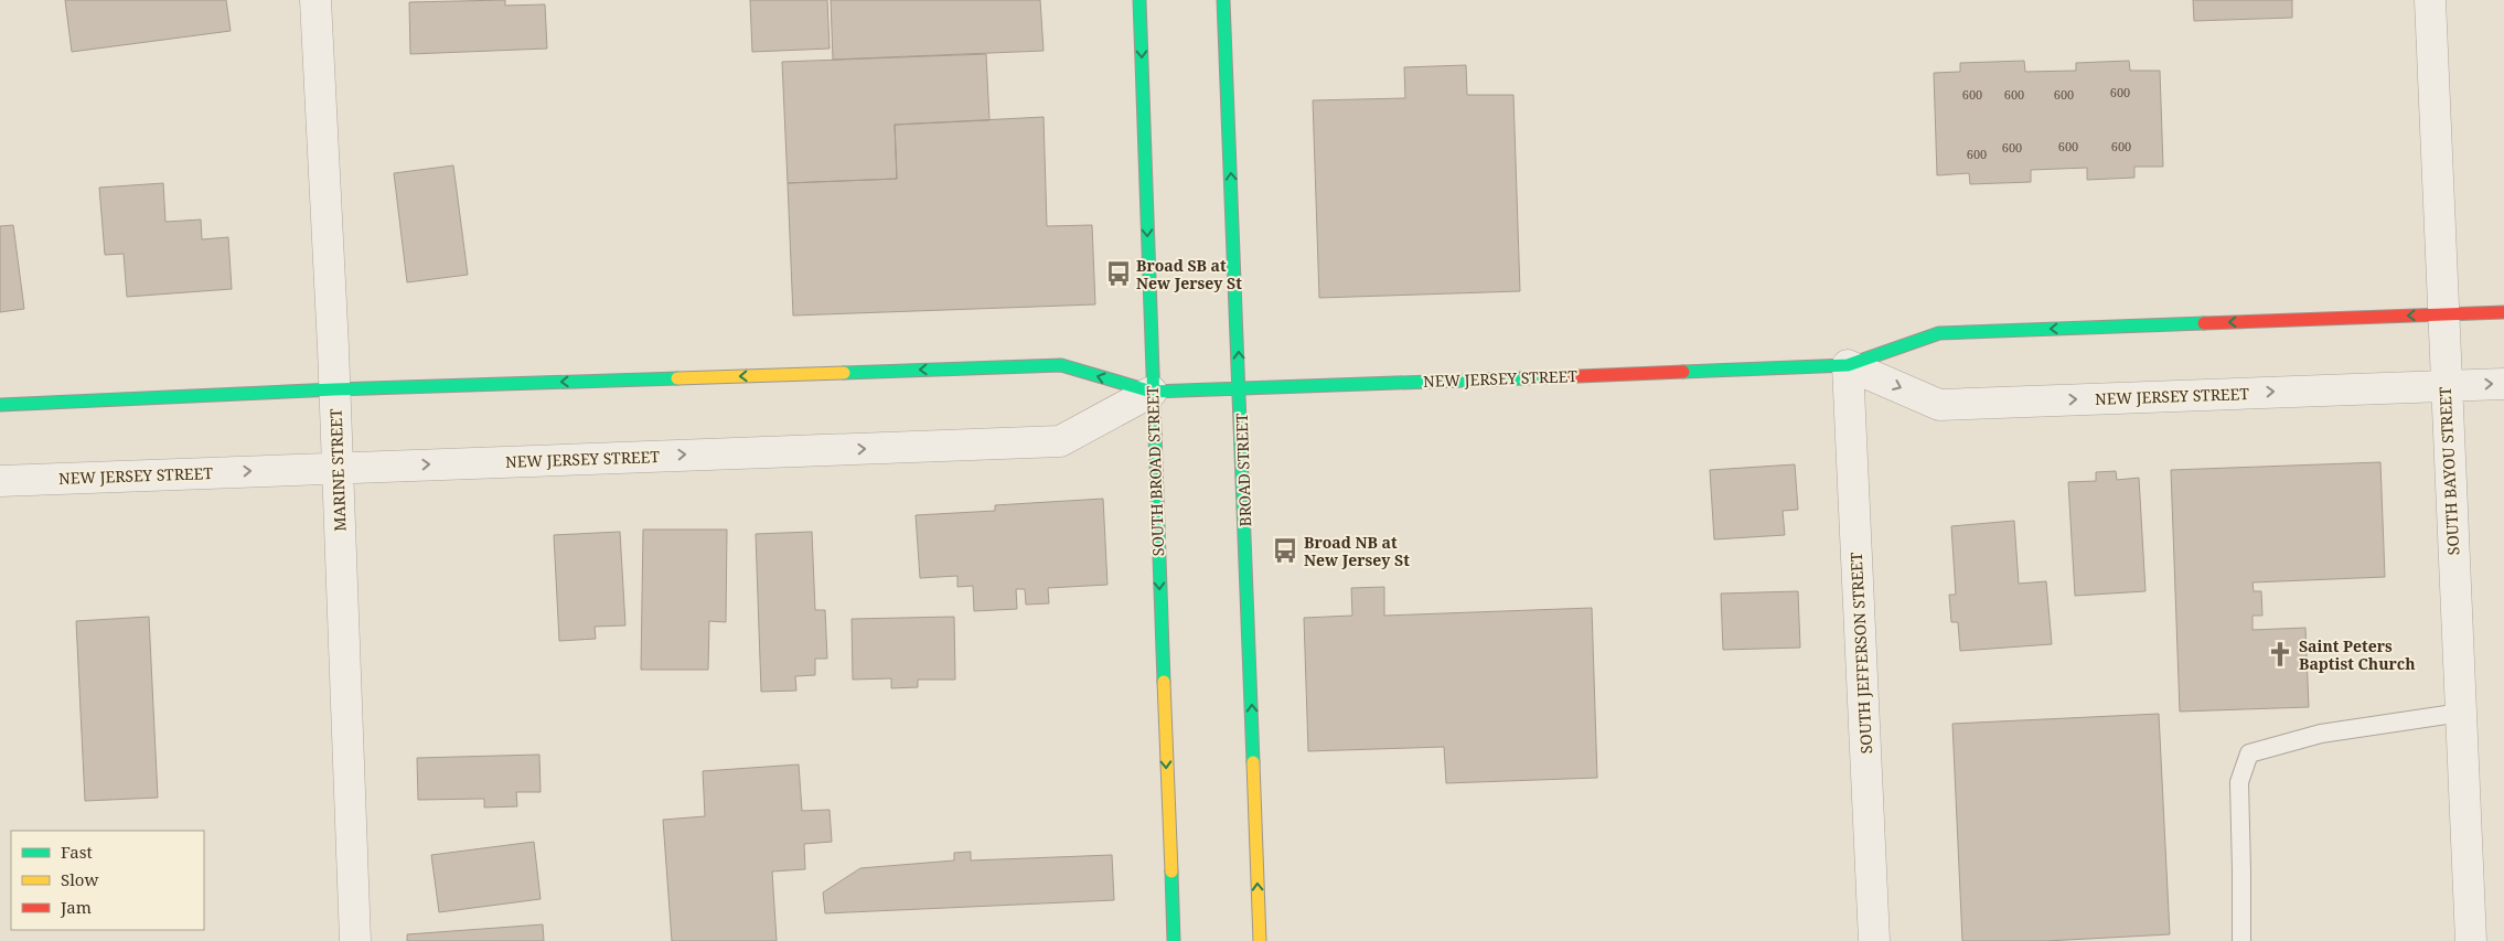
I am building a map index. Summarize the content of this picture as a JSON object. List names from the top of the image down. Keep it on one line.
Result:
{"streets":{"street":["NEW JERSEY STREET","MARINE STREET","BROAD STREET","SOUTH BROAD STREET","SOUTH BAYOU STREET","SOUTH JEFFERSON STREET"]},"crossings":[["NEW JERSEY STREET","MARINE STREET"],["NEW JERSEY STREET","BROAD STREET"],["NEW JERSEY STREET","SOUTH BROAD STREET"],["NEW JERSEY STREET","SOUTH BAYOU STREET"],["NEW JERSEY STREET","SOUTH JEFFERSON STREET"]],"one_way":["BROAD STREET","SOUTH BROAD STREET"],"places":{"bus stop":["Broad SB at New Jersey St","Broad NB at New Jersey St"],"church":["Saint Peters Baptist Church"]},"house_numbers":["600","600","600","600","600","600","600","600"],"legend":["Fast","Slow","Jam"]}
